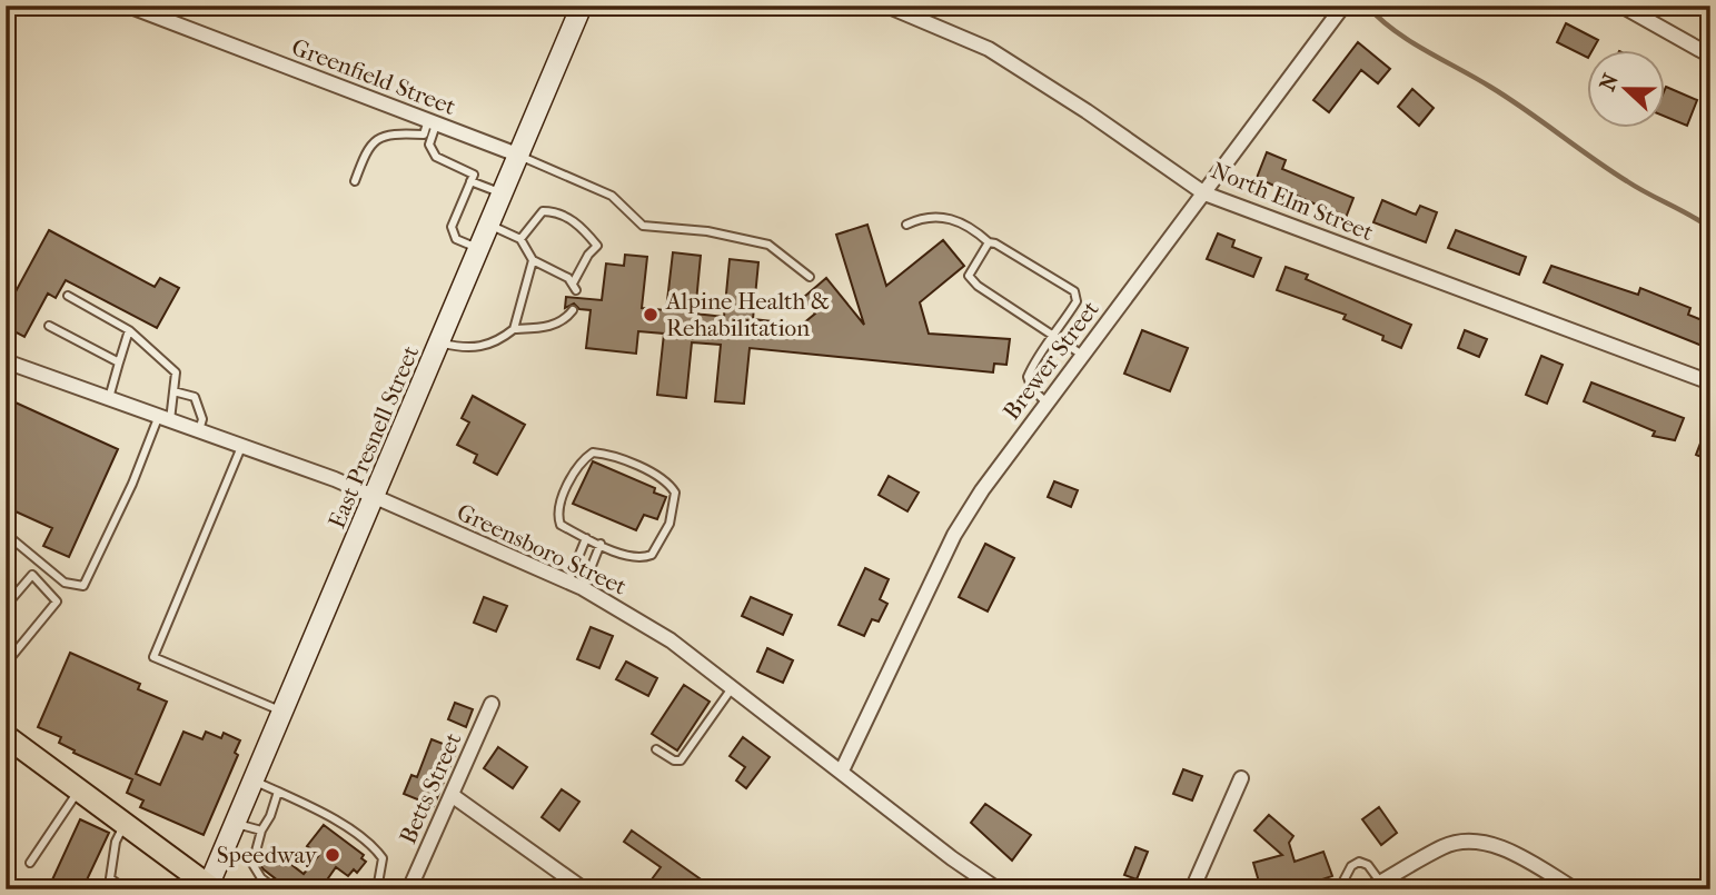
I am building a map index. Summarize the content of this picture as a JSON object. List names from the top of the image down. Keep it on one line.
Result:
{"streets":{"main road":["East Presnell Street"],"street":["Greenfield Street","North Elm Street","Brewer Street","Greensboro Street","Betts Street"]},"crossings":[["Greenfield Street","East Presnell Street"],["North Elm Street","Brewer Street"],["Brewer Street","Greensboro Street"],["East Presnell Street","Greensboro Street"]],"places":["Alpine Health & Rehabilitation","Speedway"],"north":"left"}
